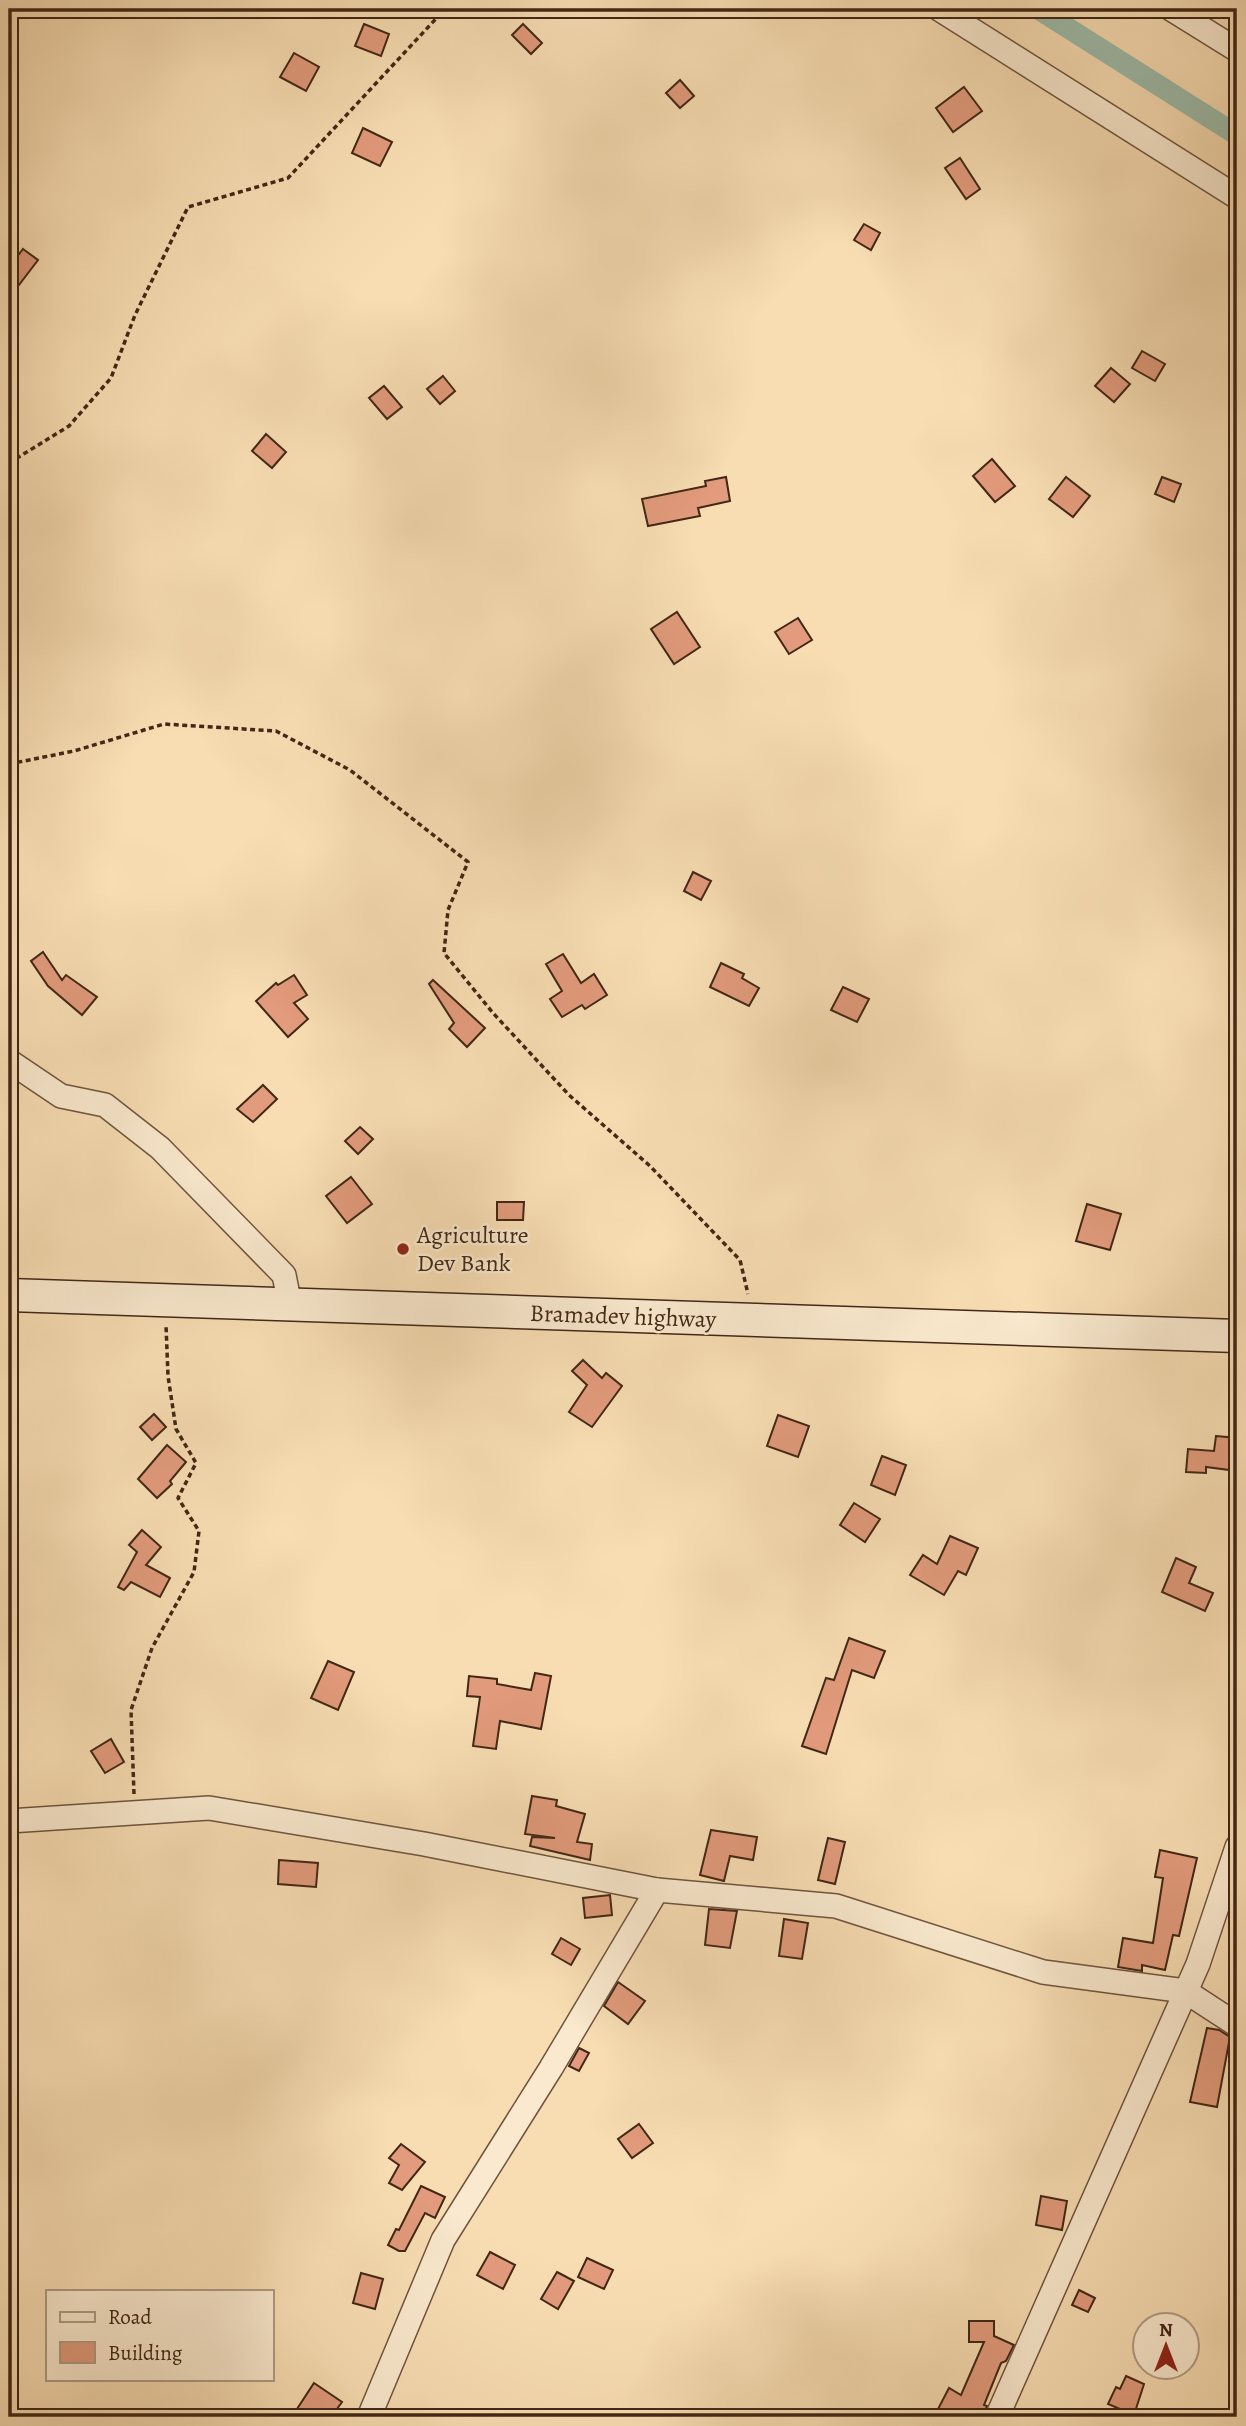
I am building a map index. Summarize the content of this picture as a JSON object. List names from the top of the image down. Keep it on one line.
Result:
{"streets":{"street":["Bramadev highway"]},"places":["Agriculture Dev Bank"],"legend":["Road","Building"],"north":"top"}
